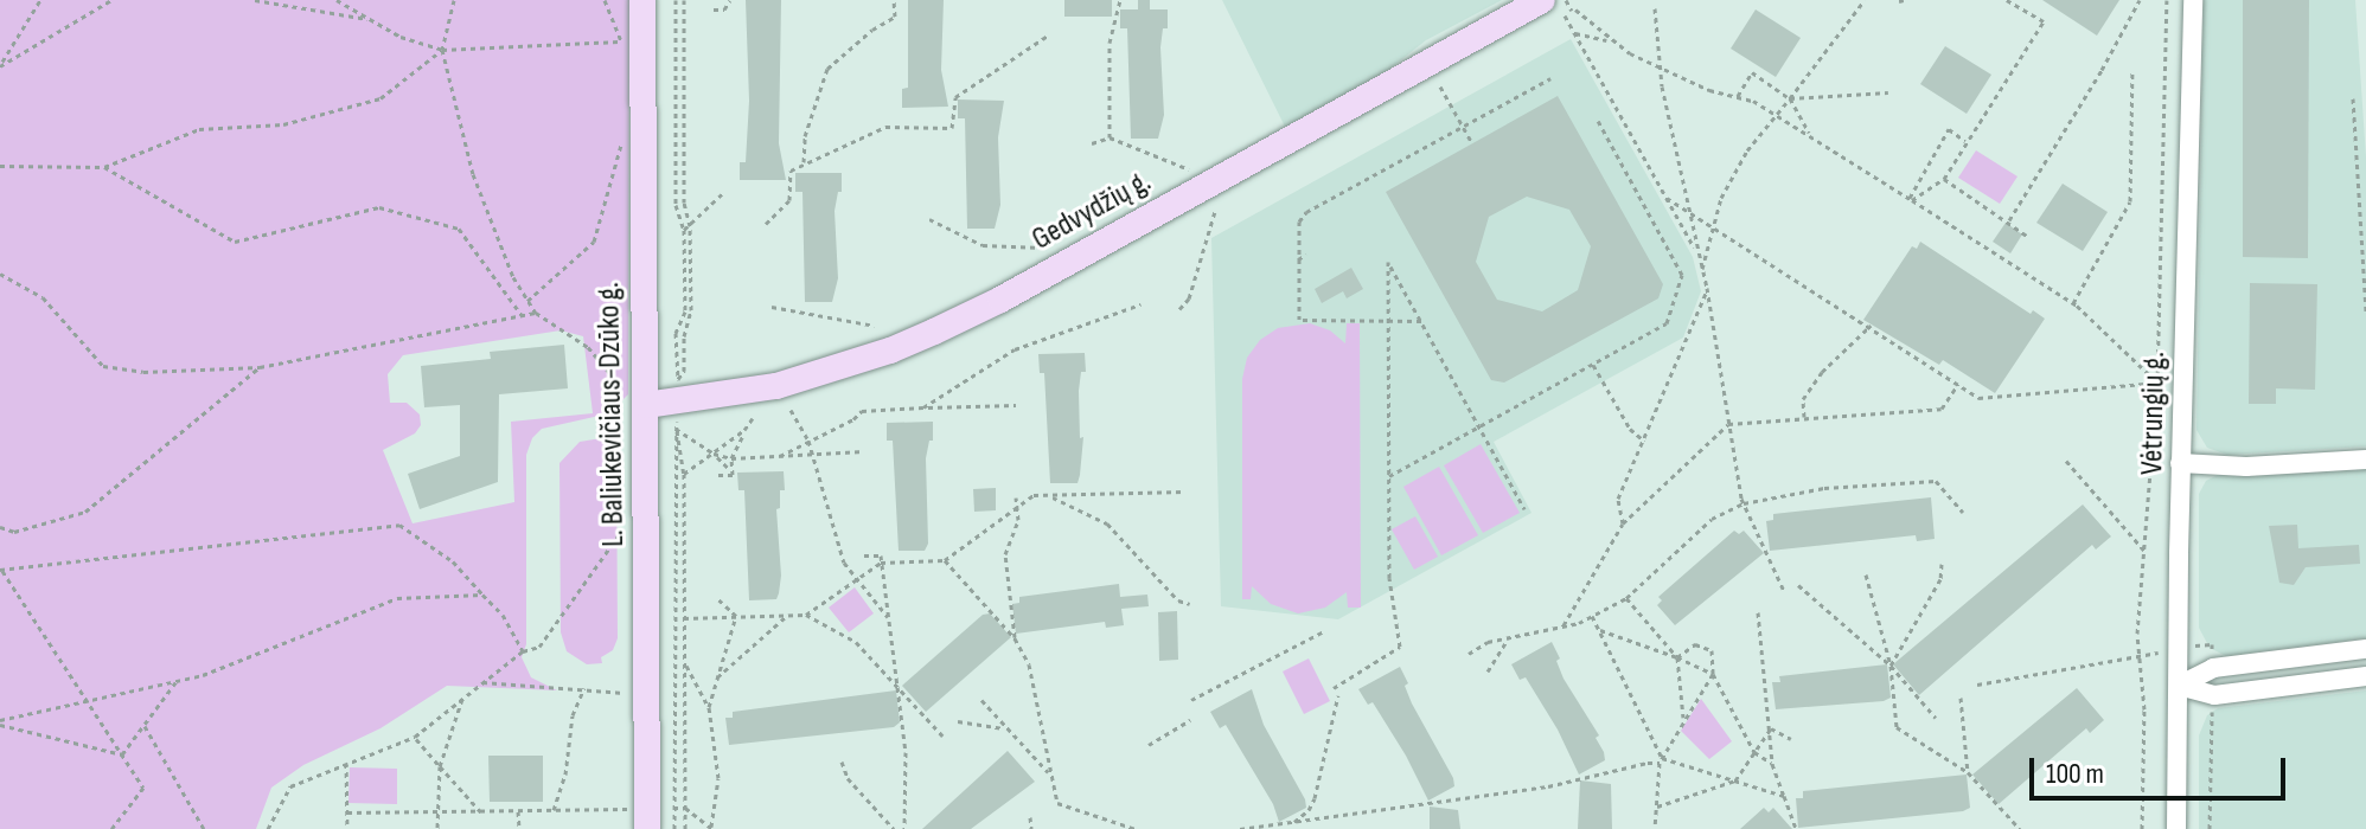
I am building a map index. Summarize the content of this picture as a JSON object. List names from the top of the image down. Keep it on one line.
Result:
{"streets":{"main road":["Gedvydžių g.","L. Baliukevičiaus-Dzūko g."],"street":["Vėtrungių g."]},"crossings":[["Gedvydžių g.","L. Baliukevičiaus-Dzūko g."]],"scale_bar":"100 m"}
